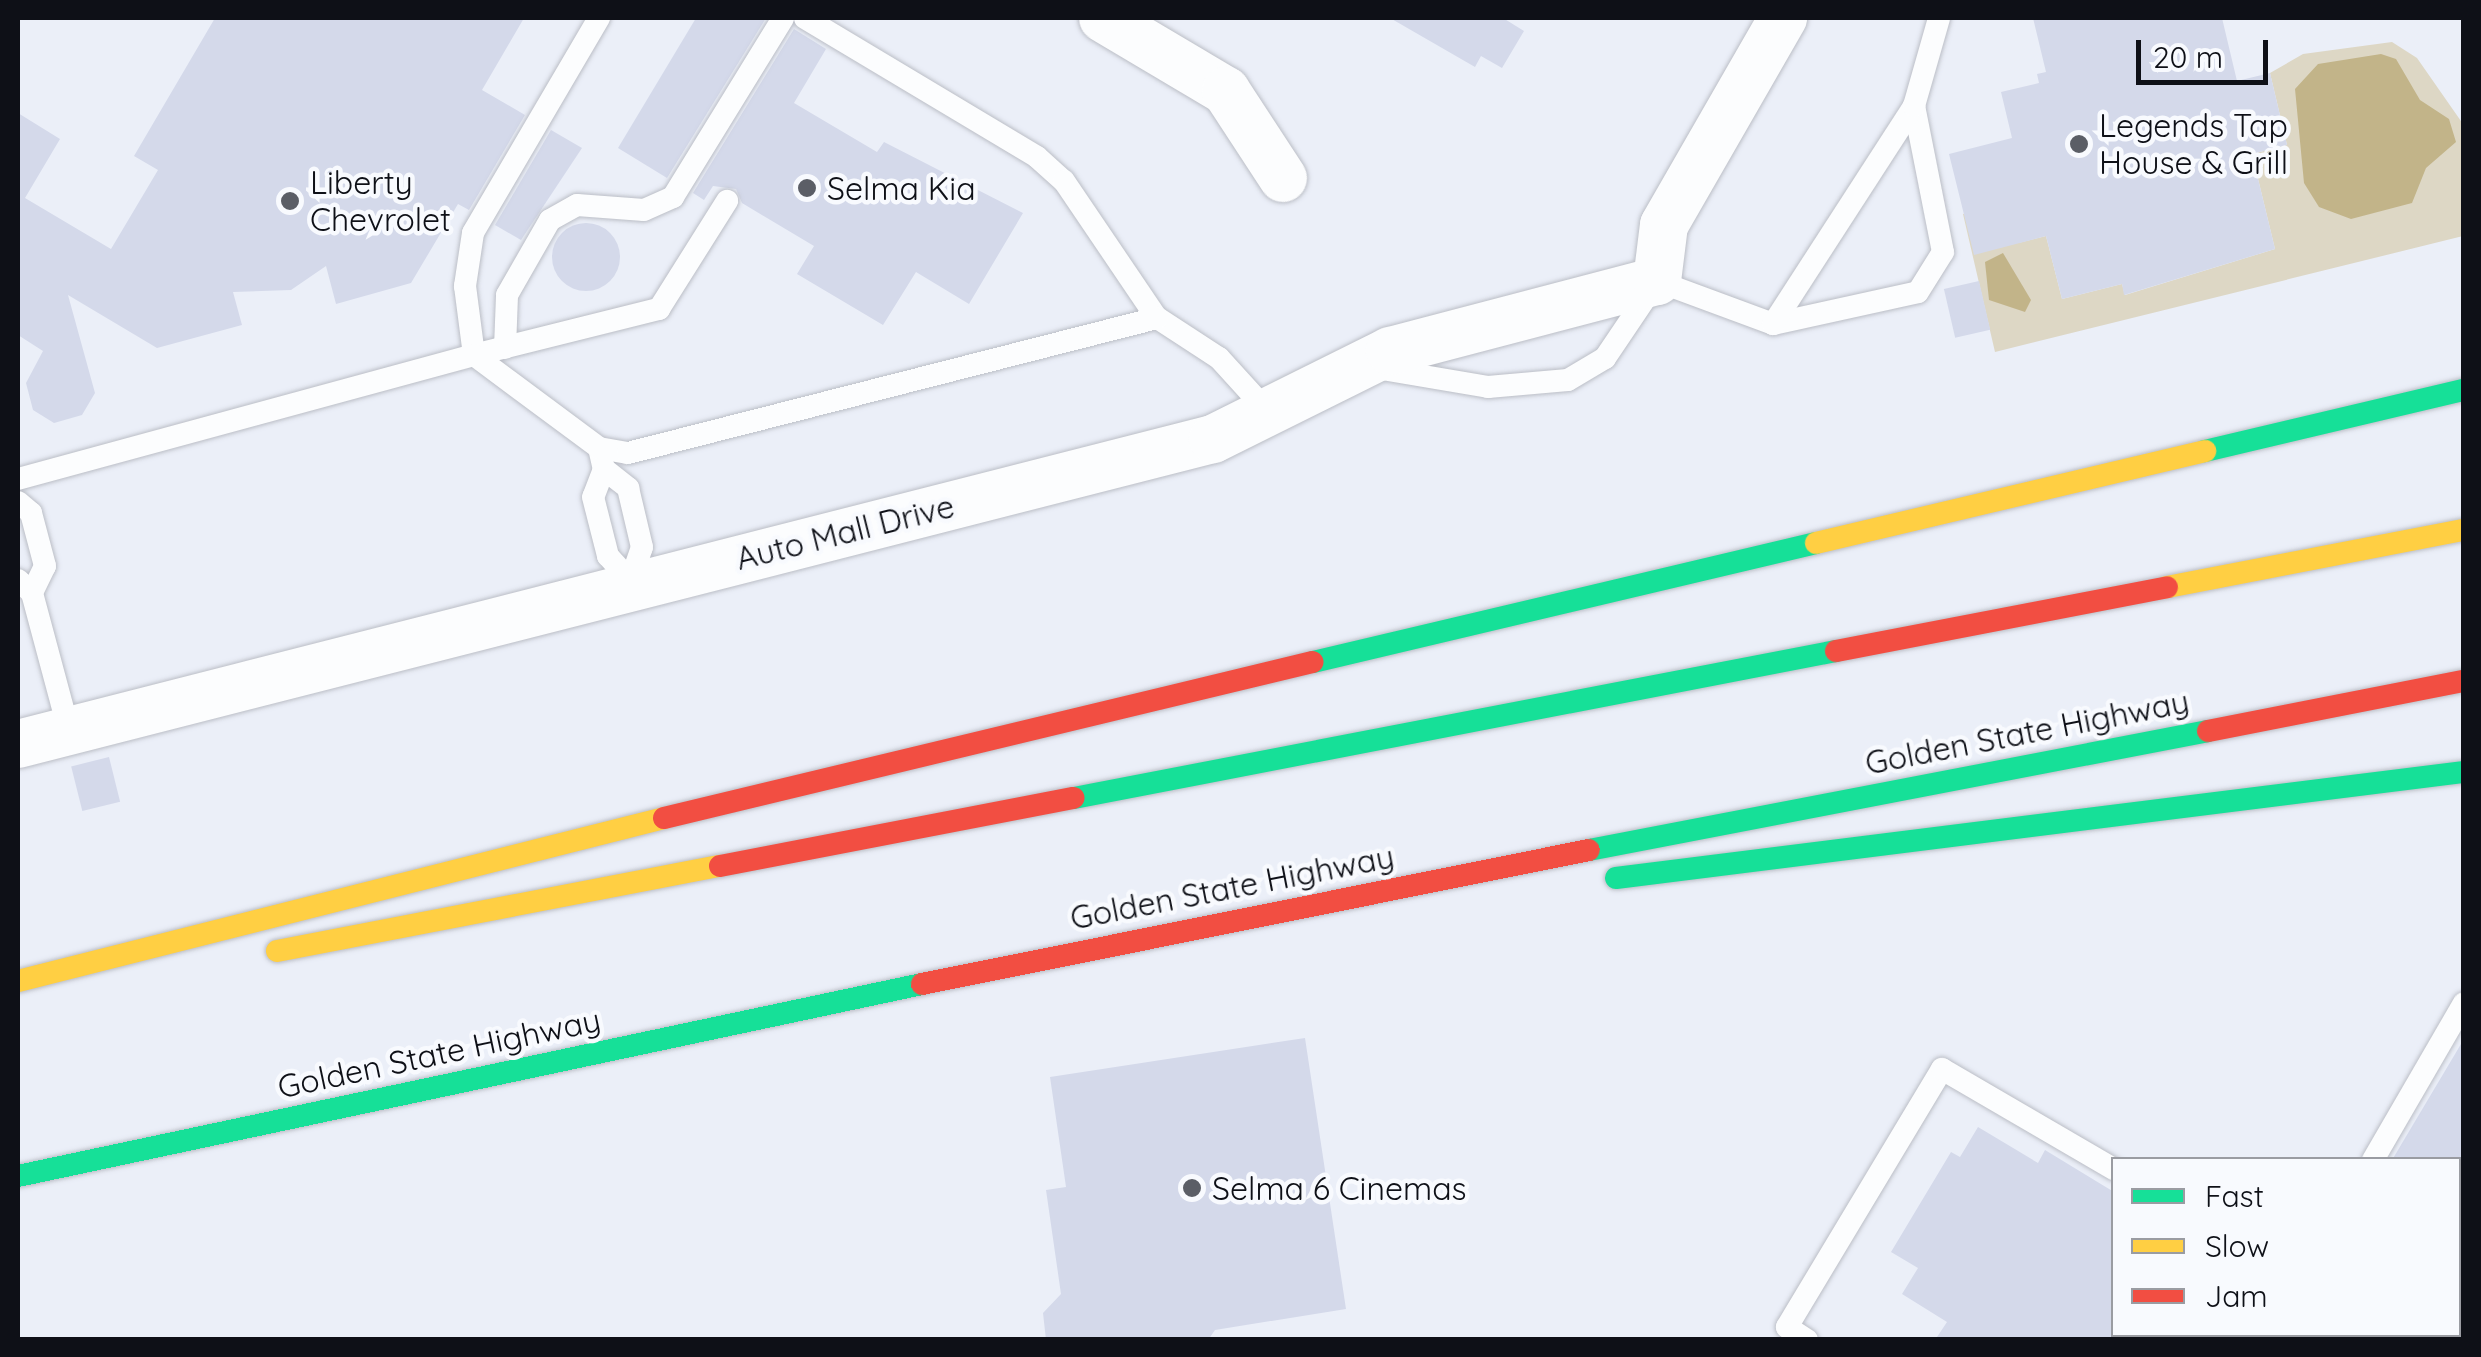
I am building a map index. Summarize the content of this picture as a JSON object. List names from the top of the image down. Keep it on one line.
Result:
{"streets":{"highway":["Golden State Highway"],"street":["Auto Mall Drive"]},"places":["Legends Tap House & Grill","Selma Kia","Liberty Chevrolet","Selma 6 Cinemas"],"legend":["Fast","Slow","Jam"],"scale_bar":"20 m"}
